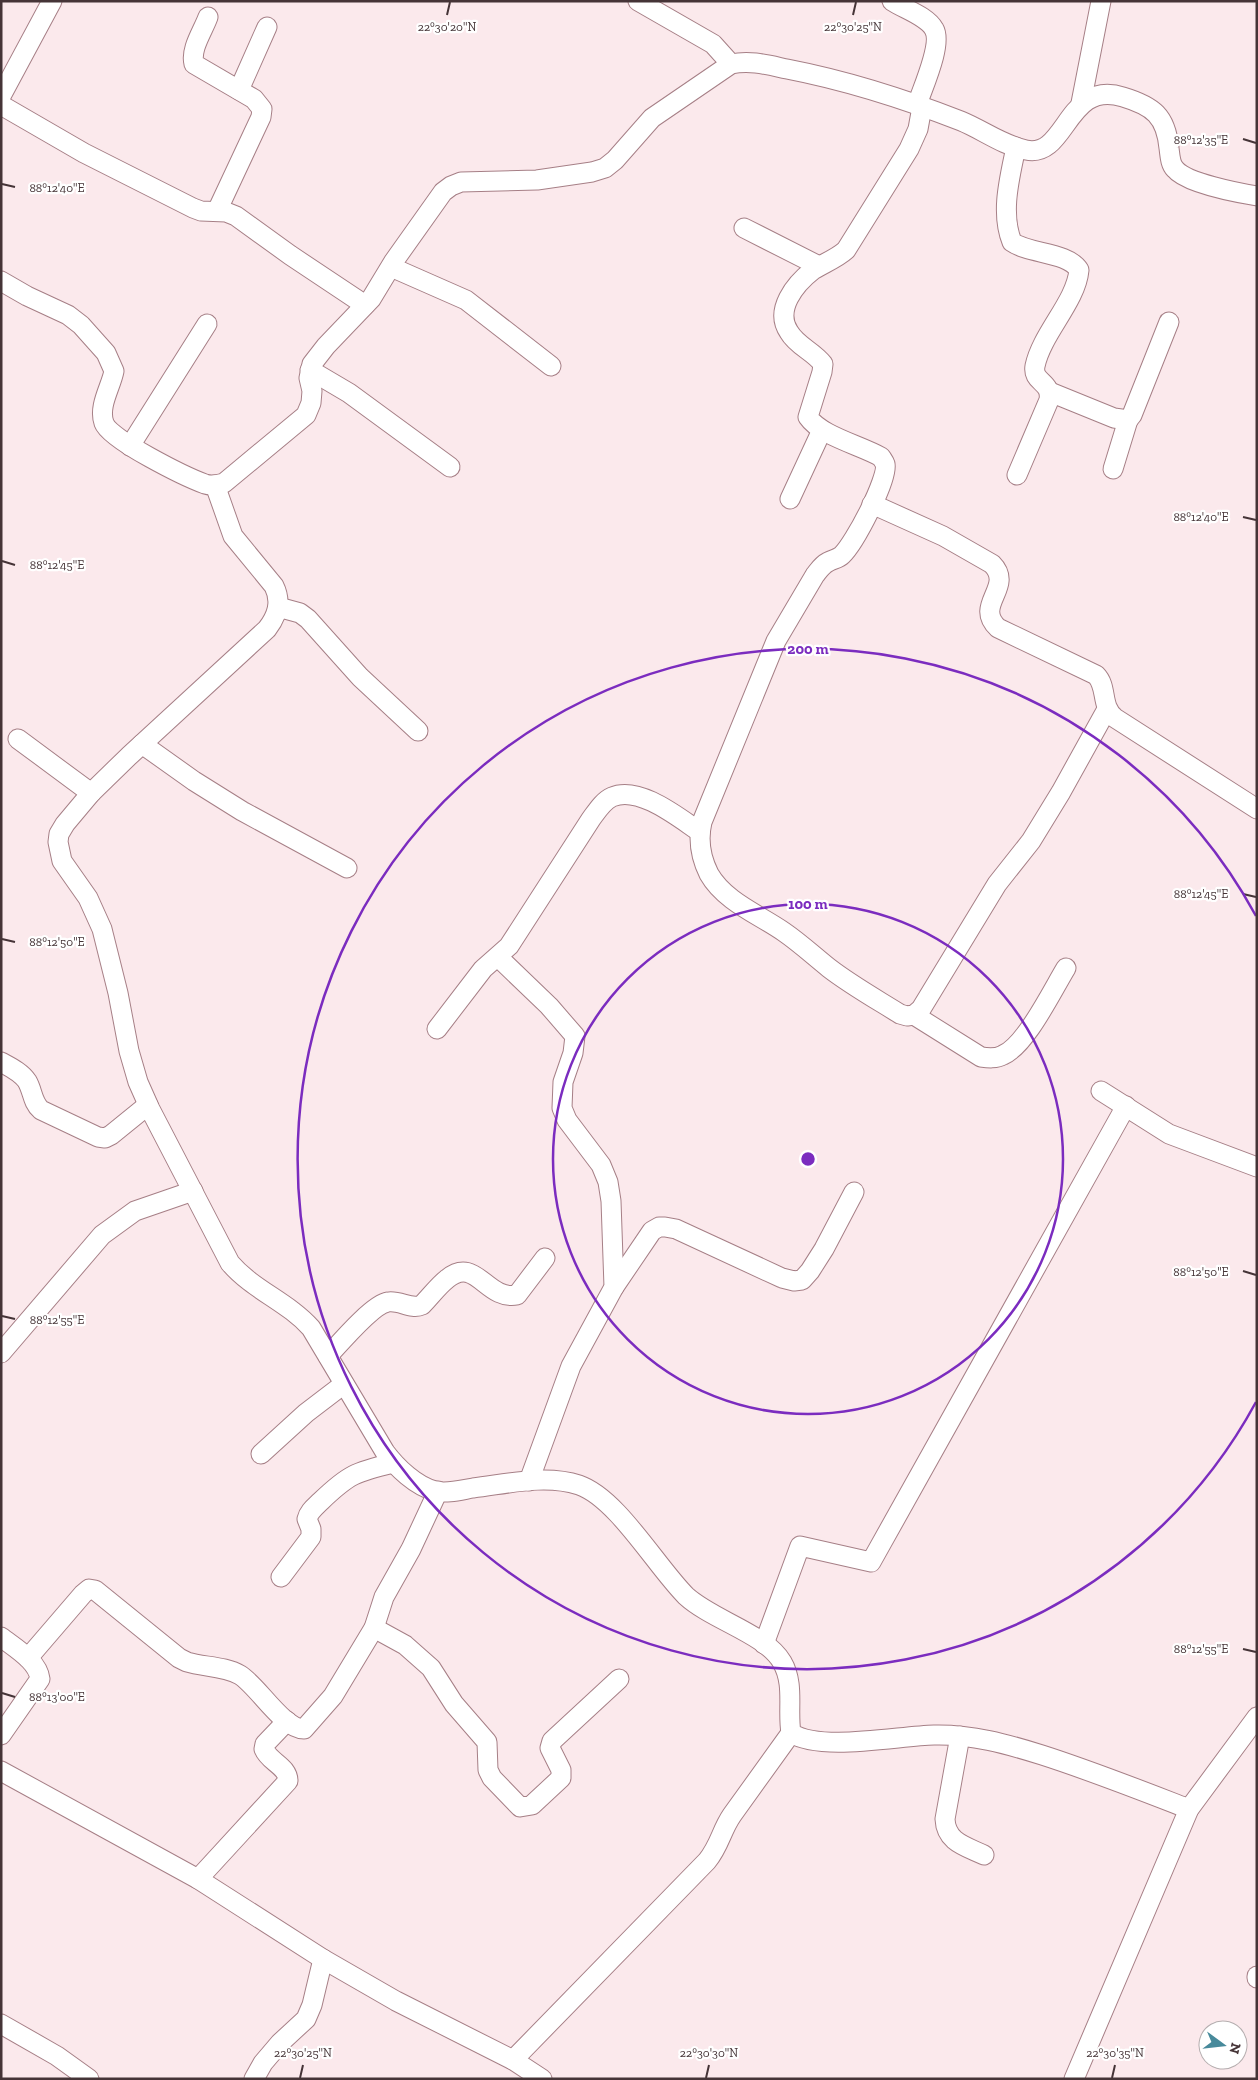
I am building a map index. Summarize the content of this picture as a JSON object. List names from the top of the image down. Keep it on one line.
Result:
{"north":"right","coordinates":["22°30'20\"N","22°30'25\"N","88°12'35\"E","88°12'40\"E","88°12'45\"E","88°12'50\"E","88°12'55\"E","88°13'00\"E","22°30'30\"N","22°30'35\"N"],"rings":["200 m","100 m"]}
